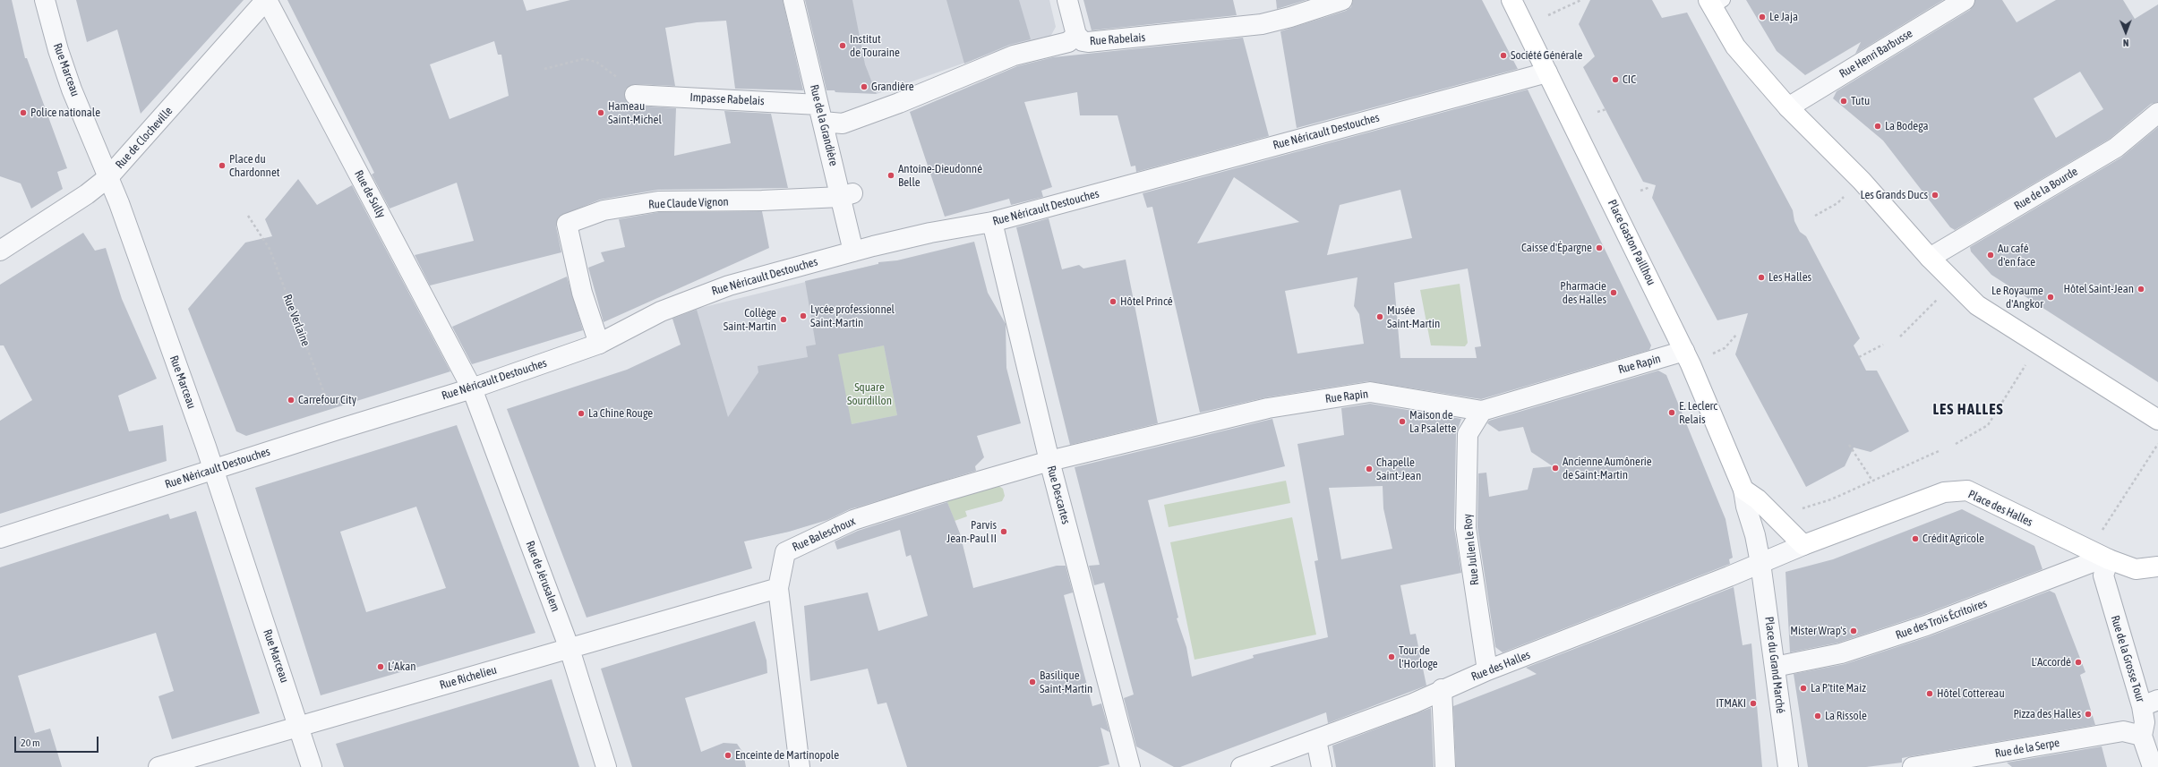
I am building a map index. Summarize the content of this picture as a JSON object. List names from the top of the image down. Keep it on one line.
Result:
{"streets":{"main road":["Place Gaston Paillhou","Place des Halles"],"street":["Rue Rabelais","Rue Henri Barbusse","Rue Marceau","Impasse Rabelais","Rue de la Grandière","Rue Néricault Destouches","Rue de Clocheville","Rue de la Bourde","Rue de Sully","Rue Claude Vignon","Rue Rapin","Rue Descartes","Rue Baleschoux","Rue Julien le Roy","Rue de Jérusalem","Rue des Trois Écritoires","Rue de la Grosse Tour","Place du Grand Marché","Rue des Halles","Rue Richelieu","Rue de la Serpe"],"path":["Rue Verlaine"]},"crossings":[["Rue Rabelais","Impasse Rabelais"],["Rue Rabelais","Rue de la Grandière"],["Rue Marceau","Rue Néricault Destouches"],["Rue Marceau","Rue de Clocheville"],["Rue Marceau","Rue Richelieu"],["Impasse Rabelais","Rue de la Grandière"],["Rue de la Grandière","Rue Néricault Destouches"],["Rue de la Grandière","Rue Claude Vignon"],["Rue Néricault Destouches","Rue de Sully"],["Rue Néricault Destouches","Rue Claude Vignon"],["Rue Néricault Destouches","Place Gaston Paillhou"],["Rue Néricault Destouches","Rue Verlaine"],["Rue Néricault Destouches","Rue Descartes"],["Rue Néricault Destouches","Rue de Jérusalem"],["Rue de Clocheville","Rue de Sully"],["Rue de Sully","Rue de Jérusalem"],["Place Gaston Paillhou","Rue Rapin"],["Place Gaston Paillhou","Place des Halles"],["Place Gaston Paillhou","Place du Grand Marché"],["Place Gaston Paillhou","Rue des Halles"],["Rue Rapin","Rue Descartes"],["Rue Rapin","Rue Baleschoux"],["Rue Rapin","Rue Julien le Roy"],["Rue Descartes","Rue Baleschoux"],["Place des Halles","Rue des Trois Écritoires"],["Place des Halles","Rue de la Grosse Tour"],["Place des Halles","Place du Grand Marché"],["Place des Halles","Rue des Halles"],["Rue Baleschoux","Rue Richelieu"],["Rue Julien le Roy","Rue des Halles"],["Rue de Jérusalem","Rue Richelieu"],["Rue des Trois Écritoires","Rue de la Grosse Tour"],["Rue des Trois Écritoires","Place du Grand Marché"],["Rue de la Grosse Tour","Rue de la Serpe"],["Place du Grand Marché","Rue des Halles"]],"districts":["LES HALLES"],"parks":["Square Sourdillon"],"places":["Le Jaja","Institut de Touraine","Société Générale","CIC","Grandière","Tutu","Police nationale","Hameau Saint-Michel","La Bodega","Place du Chardonnet","Antoine-Dieudonné Belle","Les Grands Ducs","Caisse d'Épargne","Au café d'en face","Les Halles","Hôtel Saint-Jean","Pharmacie des Halles","Le Royaume d'Angkor","Hôtel Princé","Lycée professionnel Saint-Martin","Musée Saint-Martin","Collège Saint-Martin","Carrefour City","E. Leclerc Relais","La Chine Rouge","Maison de La Psalette","Ancienne Aumônerie de Saint-Martin","Chapelle Saint-Jean","Parvis Jean-Paul II","Crédit Agricole","Mister Wrap's","Tour de l'Horloge","L'Accordé","L’Akan","Basilique Saint-Martin","La P'tite Maiz","Hôtel Cottereau","ITMAKI","Pizza des Halles","La Rissole","Enceinte de Martinopole"],"scale_bar":"20 m","north":"bottom"}
